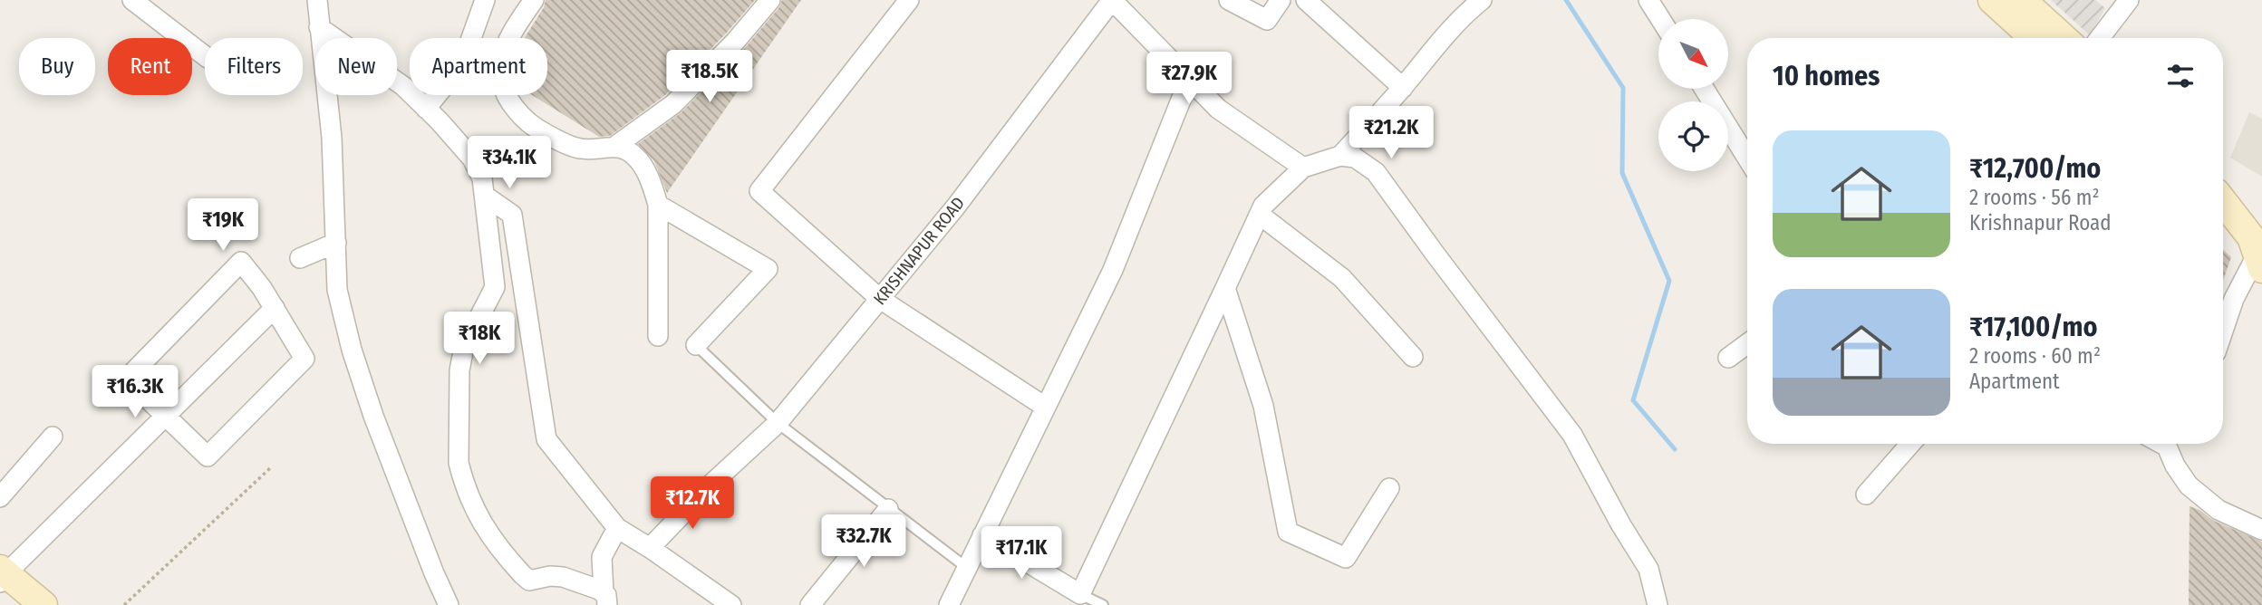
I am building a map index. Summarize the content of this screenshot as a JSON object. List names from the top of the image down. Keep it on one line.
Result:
{"streets":{"street":["KRISHNAPUR ROAD"]},"north":"bottom right","page":{"chip":["Buy","Rent","Filters","New","Apartment"],"heading":"10 homes","price":["₹18.5K","₹27.9K","₹21.2K","₹34.1K","₹19K","₹18K","₹16.3K","₹12.7K","₹32.7K","₹17.1K"],"list":[{"name":"₹12,700/mo","note":"2 rooms · 56 m² · Krishnapur Road"},{"name":"₹17,100/mo","note":"2 rooms · 60 m² · Apartment"}]}}
